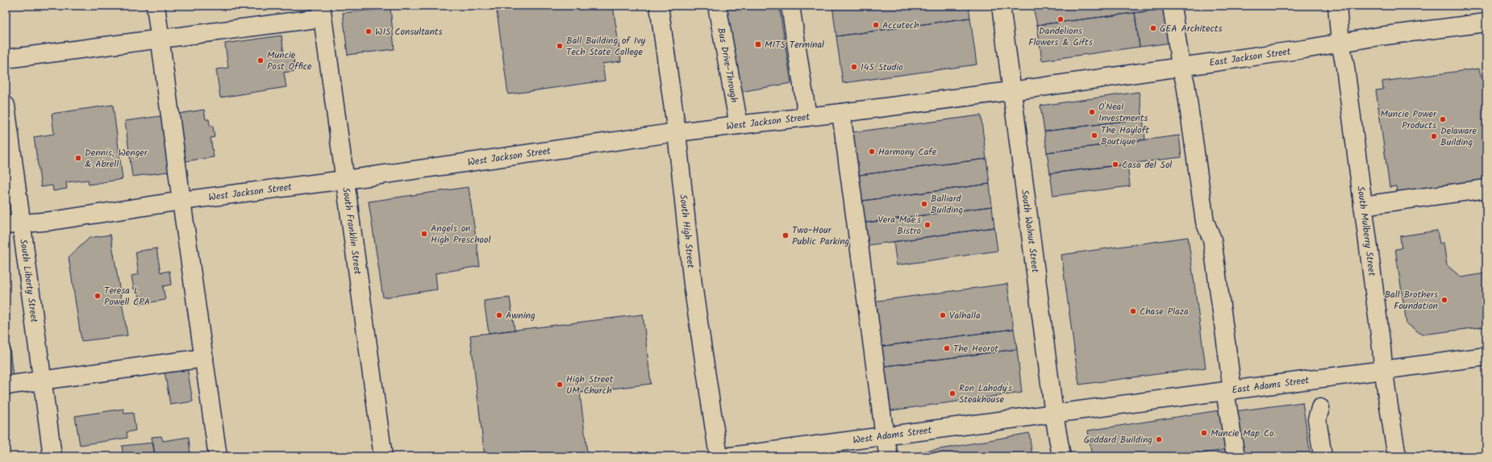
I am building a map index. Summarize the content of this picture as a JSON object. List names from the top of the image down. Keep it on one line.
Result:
{"streets":{"main road":["East Jackson Street","Bus Drive-Through","West Jackson Street","South Franklin Street","South High Street","South Walnut Street","South Mulberry Street","South Liberty Street","East Adams Street","West Adams Street"]},"crossings":[["East Jackson Street","West Jackson Street"],["East Jackson Street","South Walnut Street"],["East Jackson Street","South Mulberry Street"],["Bus Drive-Through","West Jackson Street"],["West Jackson Street","South Franklin Street"],["West Jackson Street","South High Street"],["West Jackson Street","South Walnut Street"],["West Jackson Street","South Liberty Street"],["South Walnut Street","East Adams Street"],["South Walnut Street","West Adams Street"],["South Mulberry Street","East Adams Street"],["East Adams Street","West Adams Street"]],"places":{"other":["Dandelions Flowers & Gifts","Accutech","GEA Architects","WIS Consultants","Ball Building of Ivy Tech State College","Muncie Post Office","145 Studio","O'Neal Investments","Muncie Power Products","The Hayloft Boutique","Delaware Building","Harmony Cafe","Dennis, Wenger & Abrell","Casa del Sol","Balliard Building","Vera Mae's Bistro","Angels on High Preschool","Two-Hour Public Parking","Teresa L Powell CPA","Ball Brothers Foundation","Chase Plaza","Awning","Valhalla","The Heorot","High Street UM Church","Ron Lahody's Steakhouse","Muncie Map Co.","Goddard Building"],"transit":["MITS Terminal"]}}
